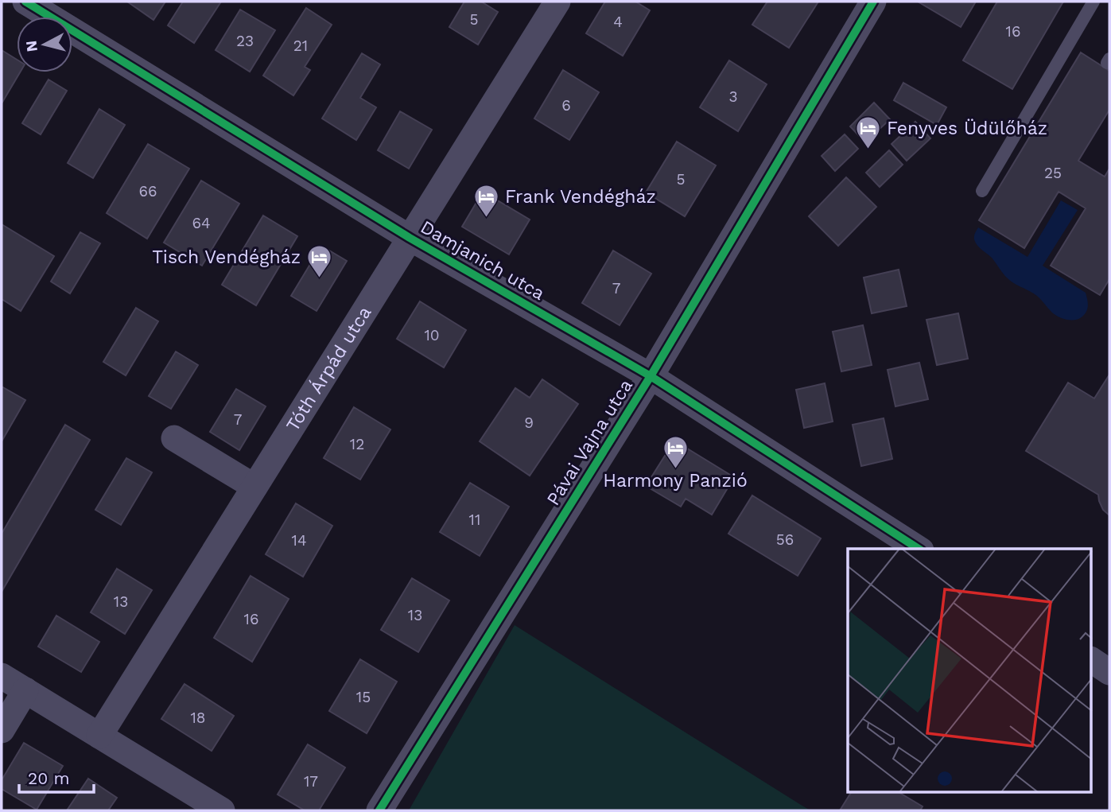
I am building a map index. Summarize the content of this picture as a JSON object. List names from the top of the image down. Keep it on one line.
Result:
{"streets":{"street":["Damjanich utca","Tóth Árpád utca","Pávai Vajna utca"]},"crossings":[["Damjanich utca","Tóth Árpád utca"],["Damjanich utca","Pávai Vajna utca"]],"places":{"hotel":["Fenyves Üdülőház","Frank Vendégház","Tisch Vendégház","Harmony Panzió"]},"house_numbers":["5","4","16","23","21","3","6","25","5","66","64","7","10","7","9","12","11","56","14","13","13","16","15","18","17"],"scale_bar":"20 m","north":"left"}
